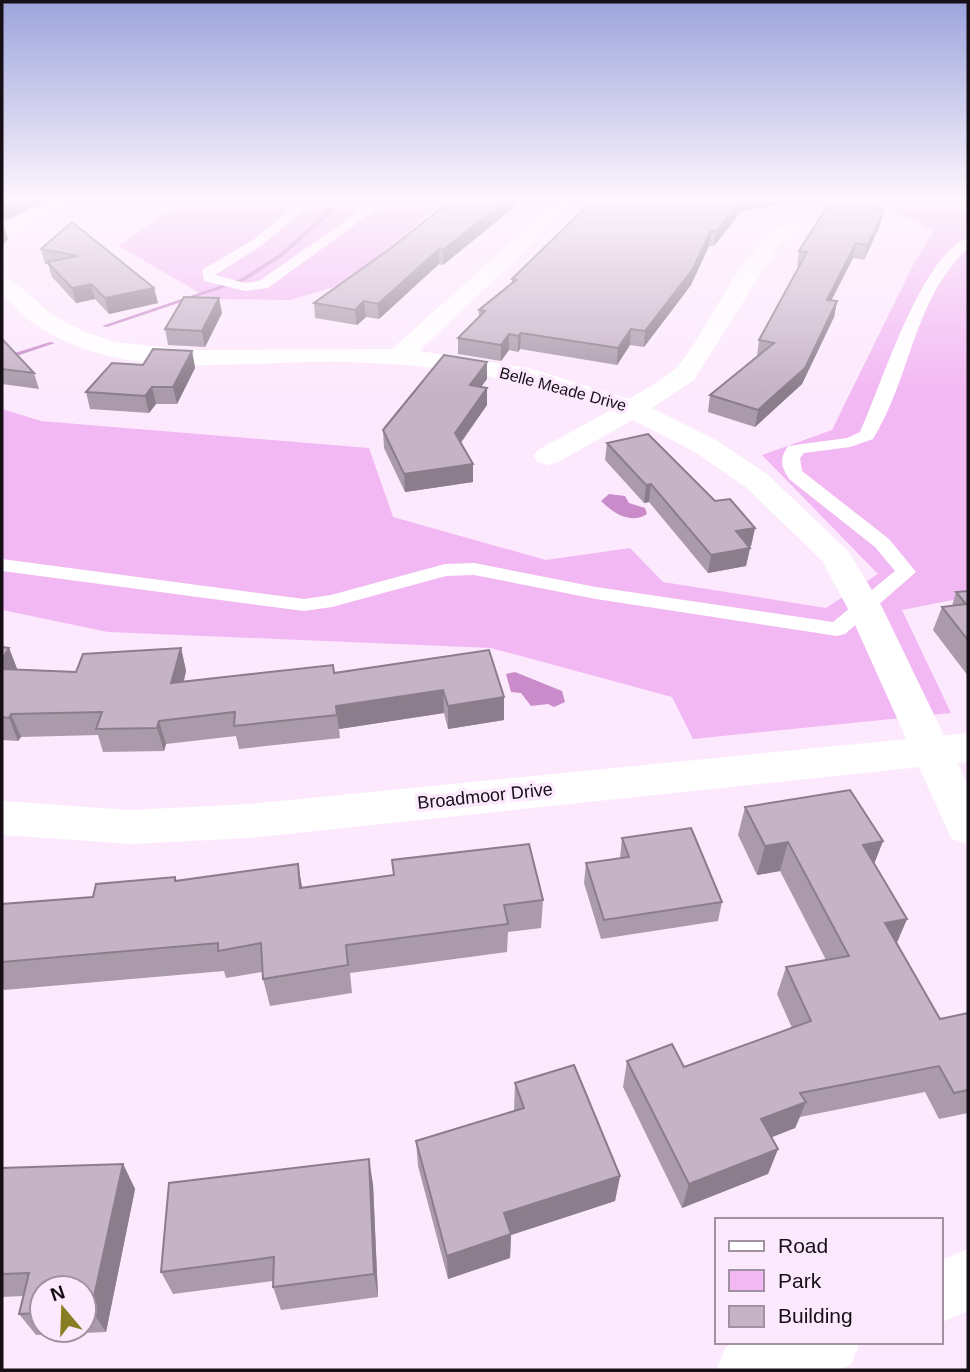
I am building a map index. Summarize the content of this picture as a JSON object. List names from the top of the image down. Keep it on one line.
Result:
{"streets":{"street":["Belle Meade Drive","Broadmoor Drive"]},"crossings":[["Belle Meade Drive","Broadmoor Drive"]],"legend":["Road","Park","Building"],"north":"top"}
